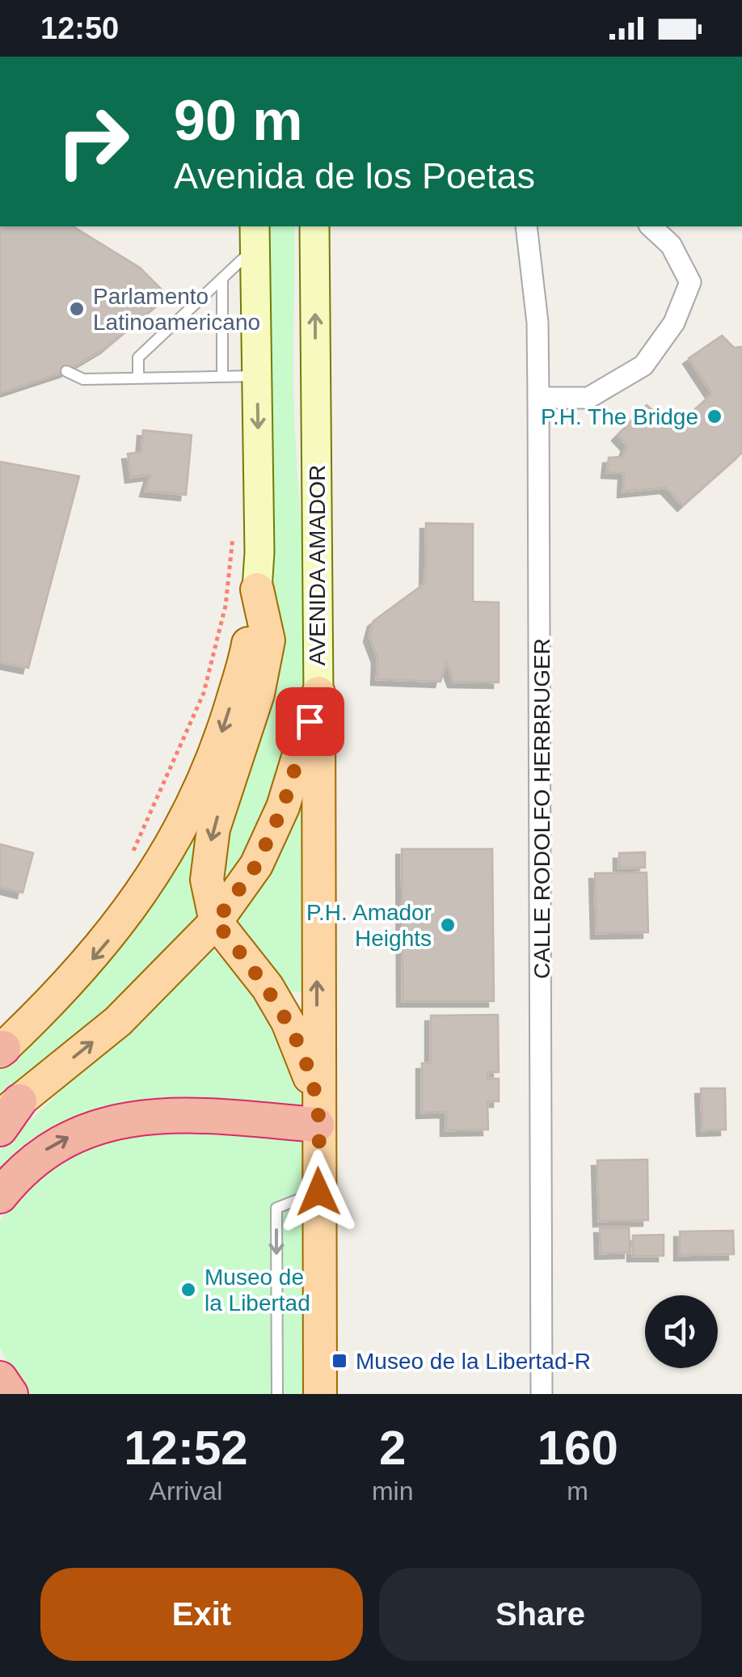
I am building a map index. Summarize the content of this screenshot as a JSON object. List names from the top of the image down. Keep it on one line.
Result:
{"streets":{"main road":["AVENIDA AMADOR"],"street":["CALLE RODOLFO HERBRUGER"]},"places":{"other":["Parlamento Latinoamericano","P.H. The Bridge","P.H. Amador Heights","Museo de la Libertad"],"transit":["Museo de la Libertad-R"]},"page":{"status":"12:50","turn":["90 m","Avenida de los Poetas"],"eta":["12:52","Arrival","2","min","160","m"],"buttons":["Exit","Share"]}}
